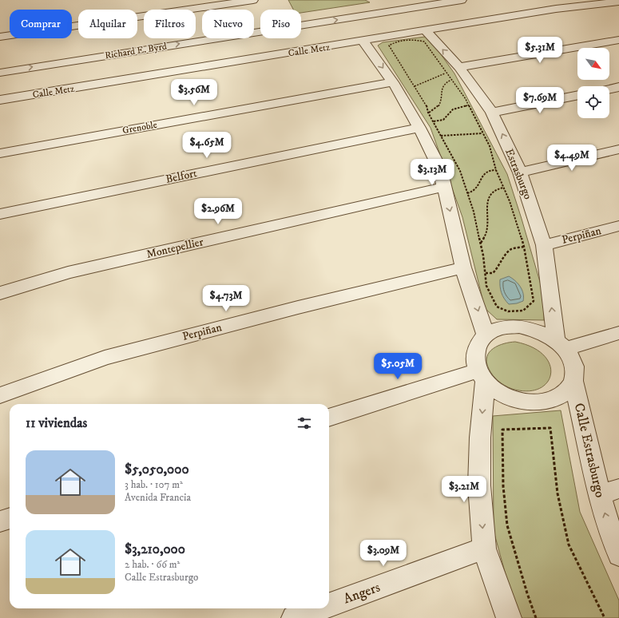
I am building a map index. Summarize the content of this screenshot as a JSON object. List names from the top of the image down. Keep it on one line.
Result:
{"streets":{"street":["Calle Metz","Richard E. Byrd","Grenoble","Estrasburgo","Belfort","Perpiñan","Montepellier","Calle Estrasburgo","Angers"]},"crossings":[["Calle Metz","Estrasburgo"],["Estrasburgo","Perpiñan"],["Estrasburgo","Calle Estrasburgo"]],"north":"bottom right","page":{"chip":["Comprar","Alquilar","Filtros","Nuevo","Piso"],"price":["$5.31M","$3.56M","$7.69M","$4.65M","$4.49M","$3.13M","$2.96M","$4.73M","$5.05M","$3.21M","$3.09M"],"heading":"11 viviendas","list":[{"name":"$5,050,000","note":"3 hab. · 107 m² · Avenida Francia"},{"name":"$3,210,000","note":"2 hab. · 66 m² · Calle Estrasburgo"}]}}
